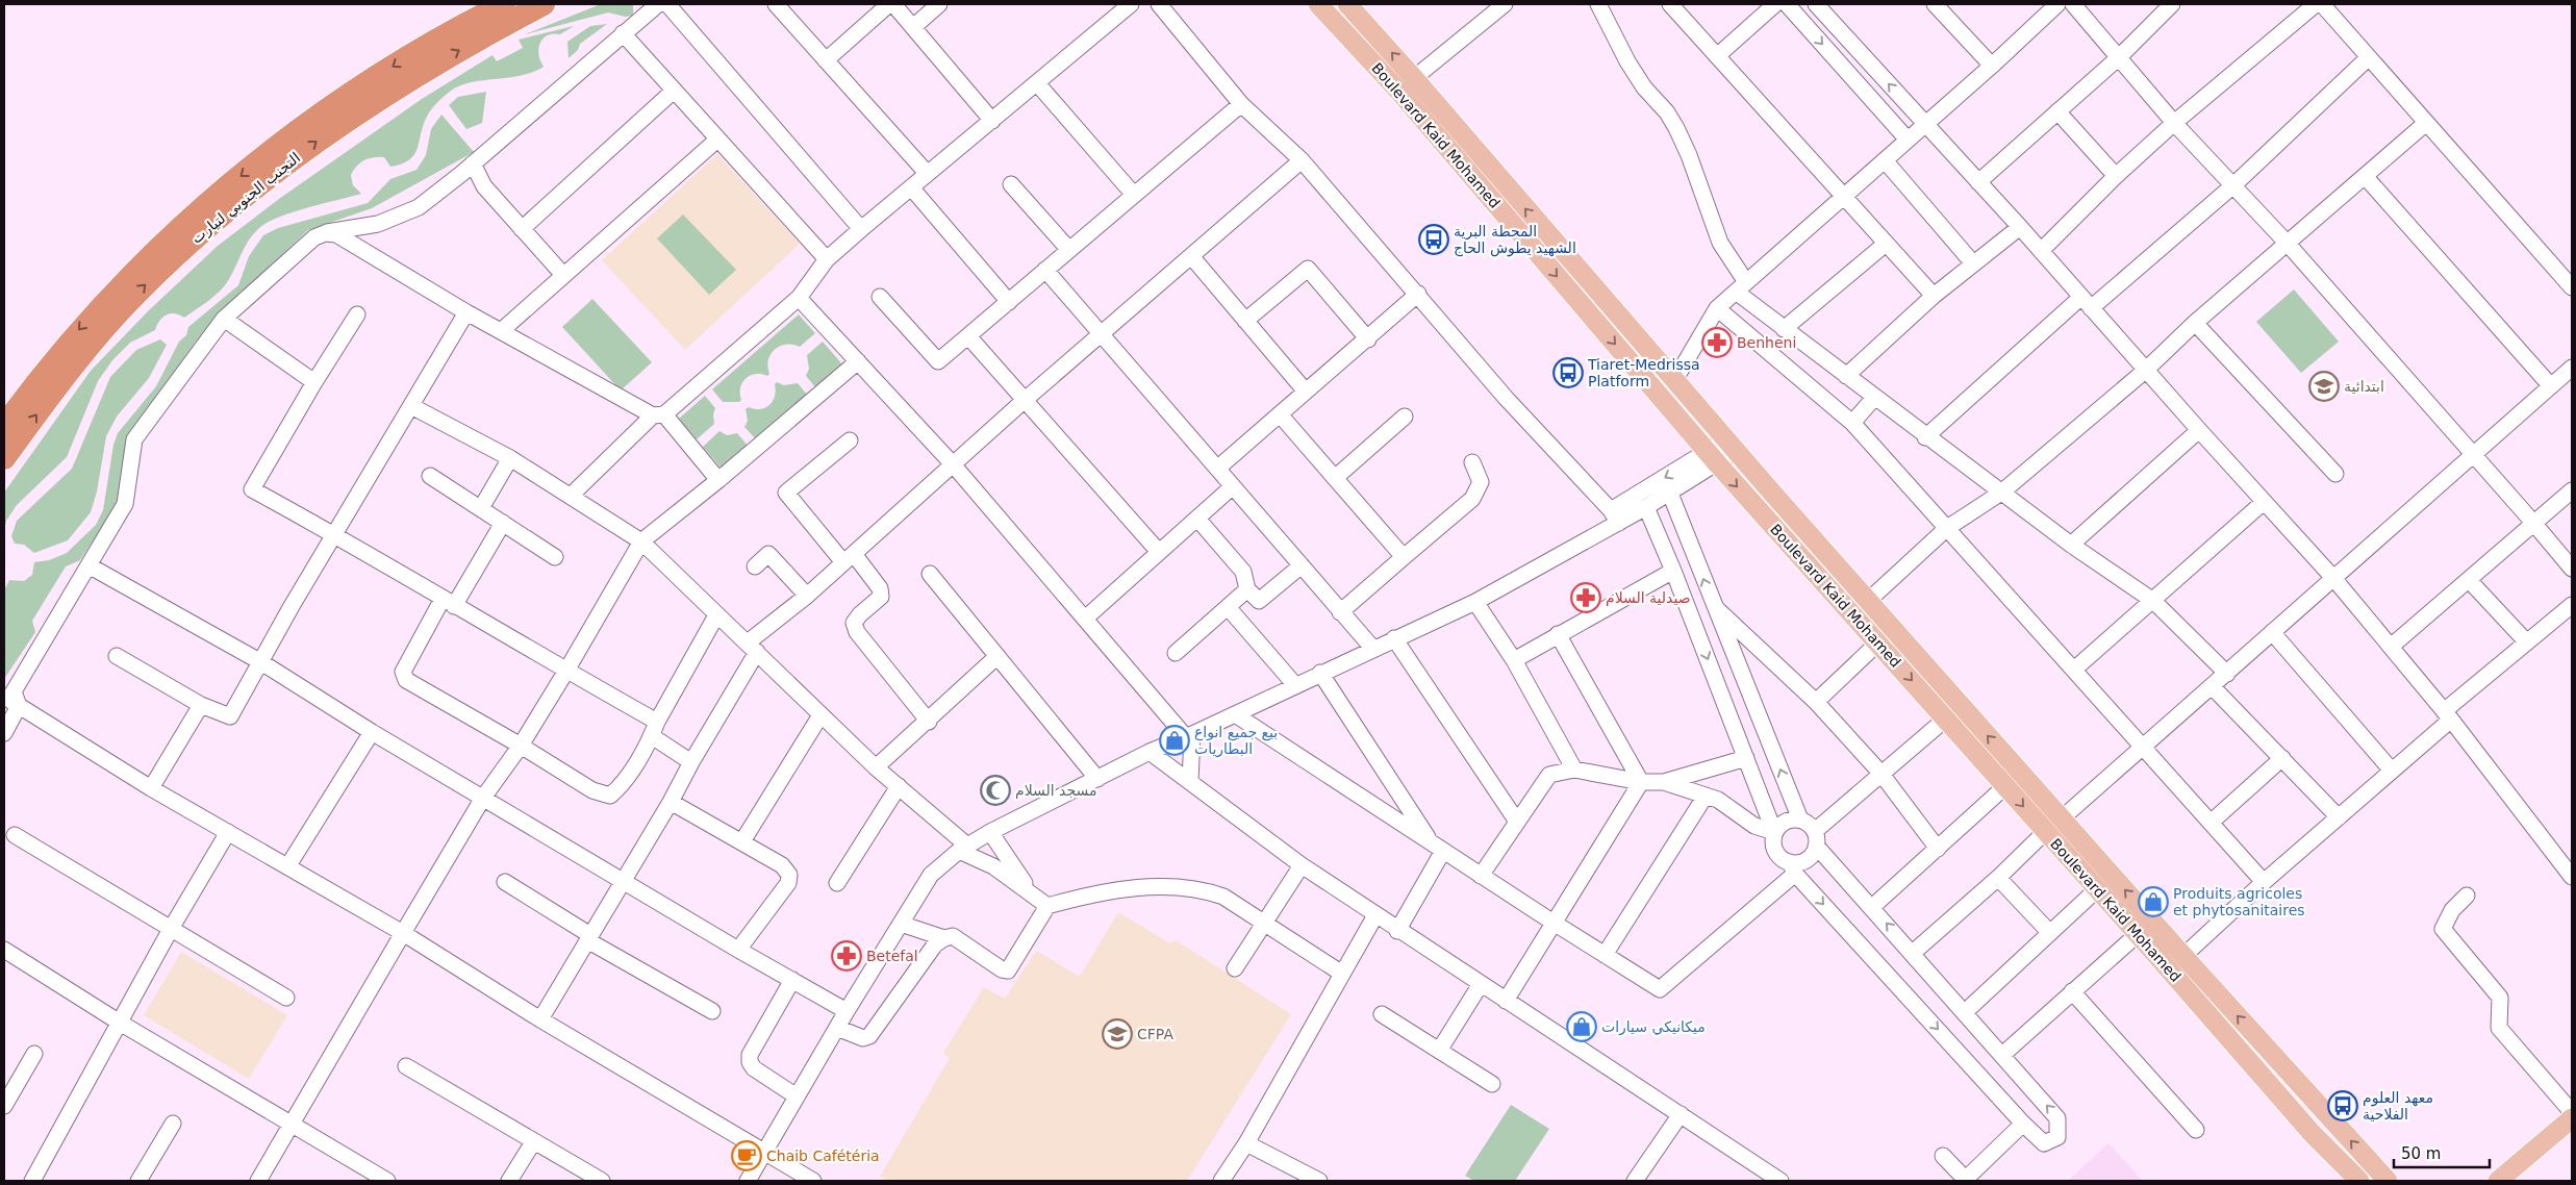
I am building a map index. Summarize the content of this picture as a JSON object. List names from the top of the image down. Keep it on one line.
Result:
{"streets":{"highway":["التجنب الجنوبي لتيارت"],"main road":["Boulevard Kaid Mohamed"]},"places":{"bus stop":["المحطة البرية الشهيد يطوش الحاج","Tiaret-Medrissa Platform","معهد العلوم الفلاحية"],"pharmacy":["Benheni","صيدلية السلام","Betefal"],"school or university":["ابتدائية","CFPA"],"shop":["بيع جميع انواع البطاريات","Produits agricoles et phytosanitaires","ميكانيكي سيارات"],"mosque":["مسجد السلام"],"cafe":["Chaib Cafétéria"]},"scale_bar":"50 m"}
